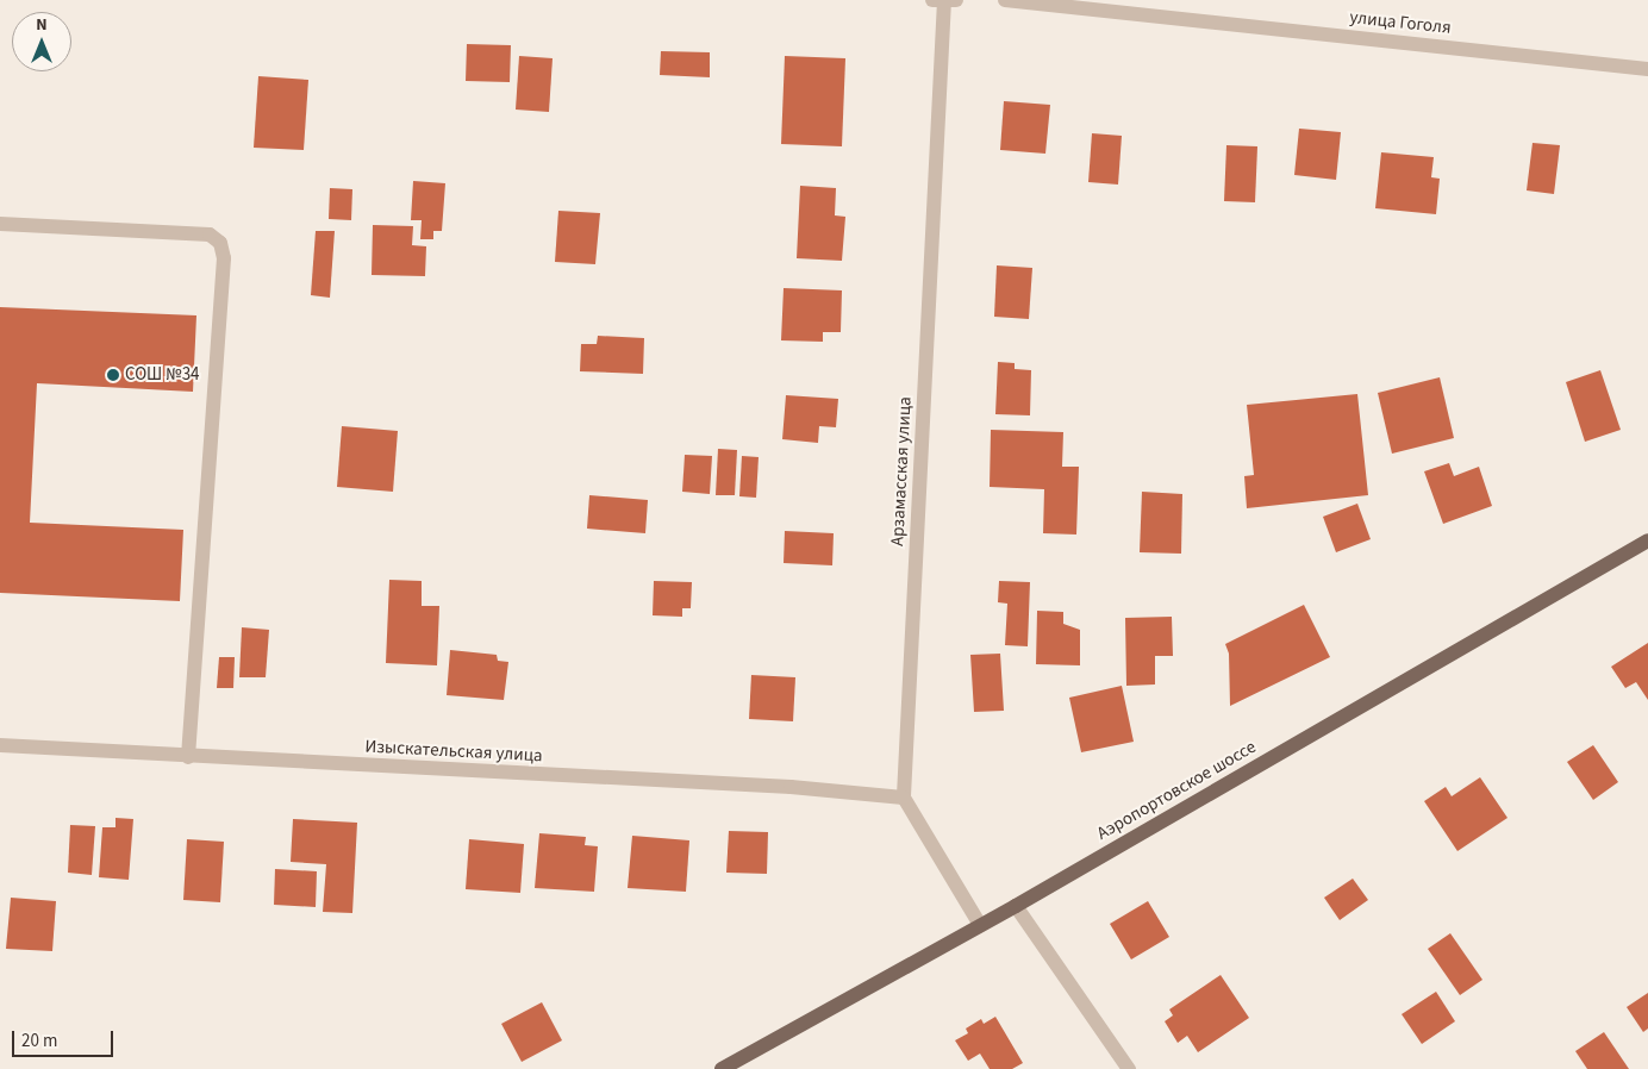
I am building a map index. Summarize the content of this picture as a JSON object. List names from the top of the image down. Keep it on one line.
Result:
{"streets":{"main road":["Аэропортовское шоссе"],"street":["улица Гоголя","Арзамасская улица","Изыскательская улица"]},"crossings":[["Арзамасская улица","Изыскательская улица"]],"places":["СОШ №34"],"scale_bar":"20 m","north":"top"}
